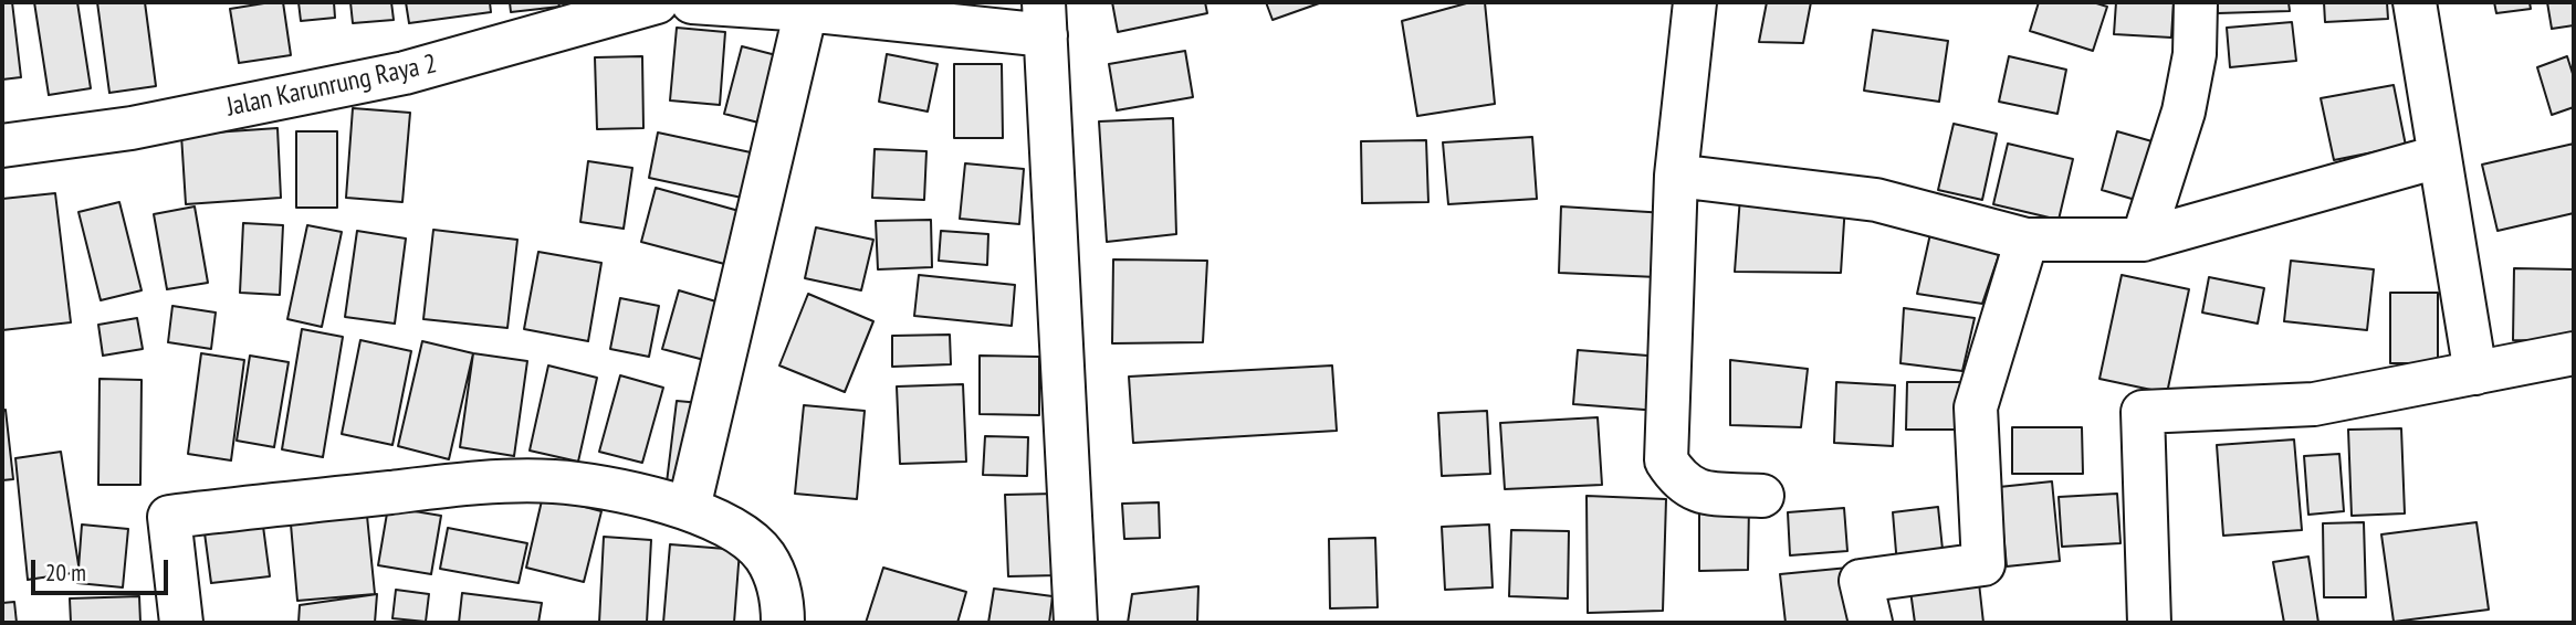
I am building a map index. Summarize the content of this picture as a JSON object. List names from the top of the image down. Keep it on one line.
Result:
{"streets":{"street":["Jalan Karunrung Raya 2"]},"scale_bar":"20 m"}
